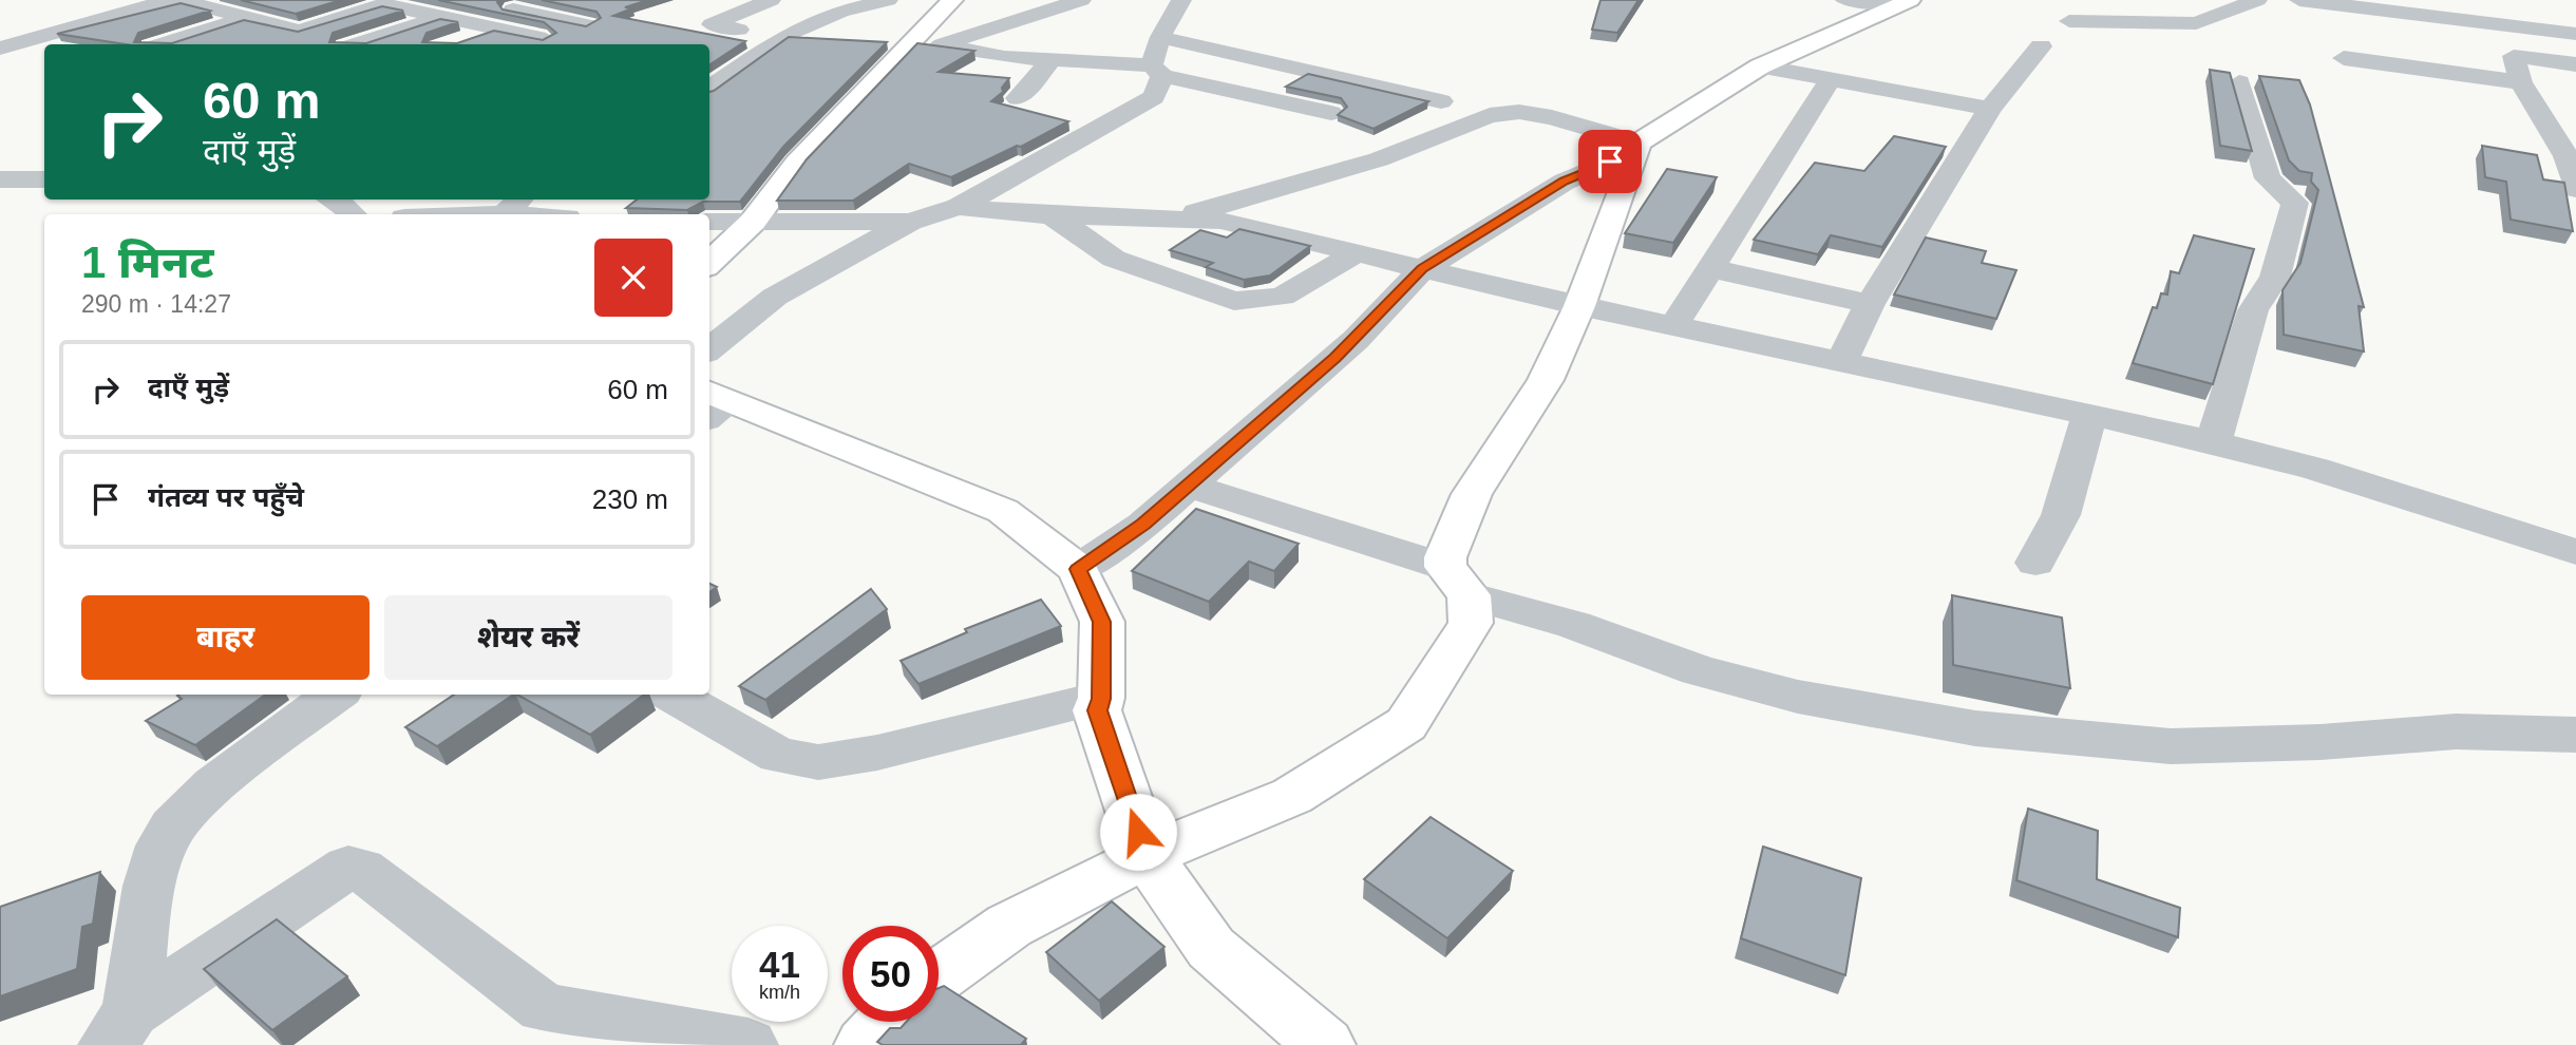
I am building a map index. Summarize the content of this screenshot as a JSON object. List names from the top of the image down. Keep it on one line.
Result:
{"page":{"turn":["60 m","दाएँ मुड़ें"],"heading":["1 मिनट","290 m · 14:27"],"list":[{"name":"दाएँ मुड़ें","value":"60 m"},{"name":"गंतव्य पर पहुँचे","value":"230 m"}],"buttons":["बाहर","शेयर करें"],"speed":"41 km/h","limit":"50"}}
